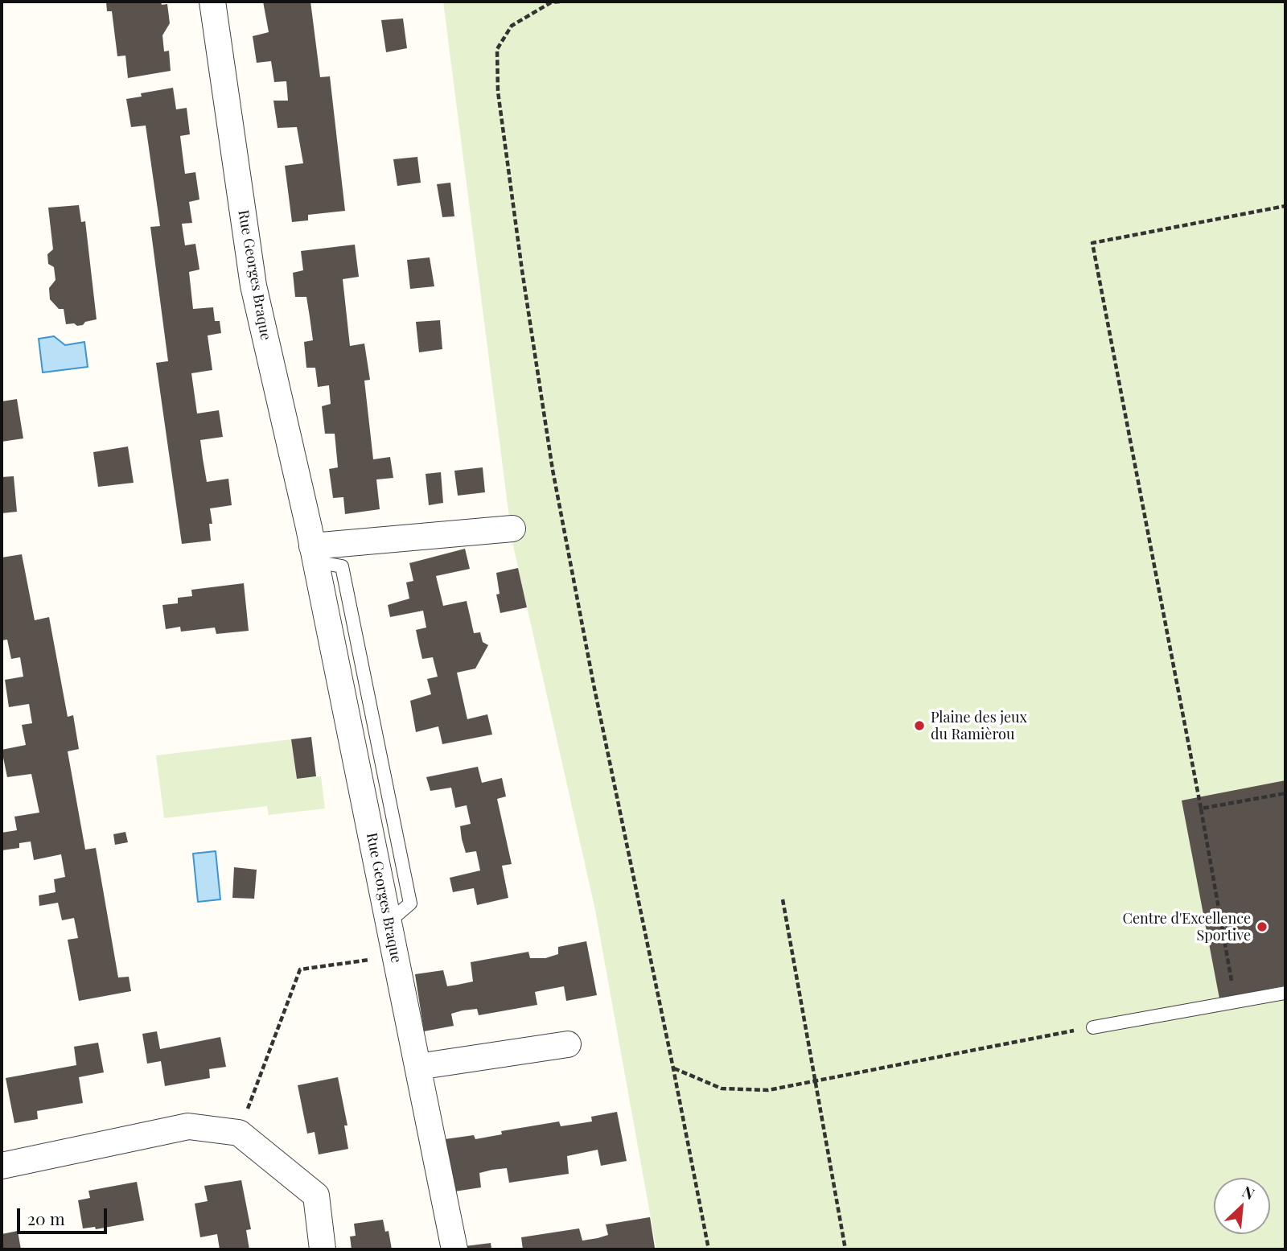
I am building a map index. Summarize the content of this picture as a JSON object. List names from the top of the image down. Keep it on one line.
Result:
{"streets":{"street":["Rue Georges Braque"]},"places":["Plaine des jeux du Ramièrou","Centre d'Excellence Sportive"],"scale_bar":"20 m","north":"top right"}
